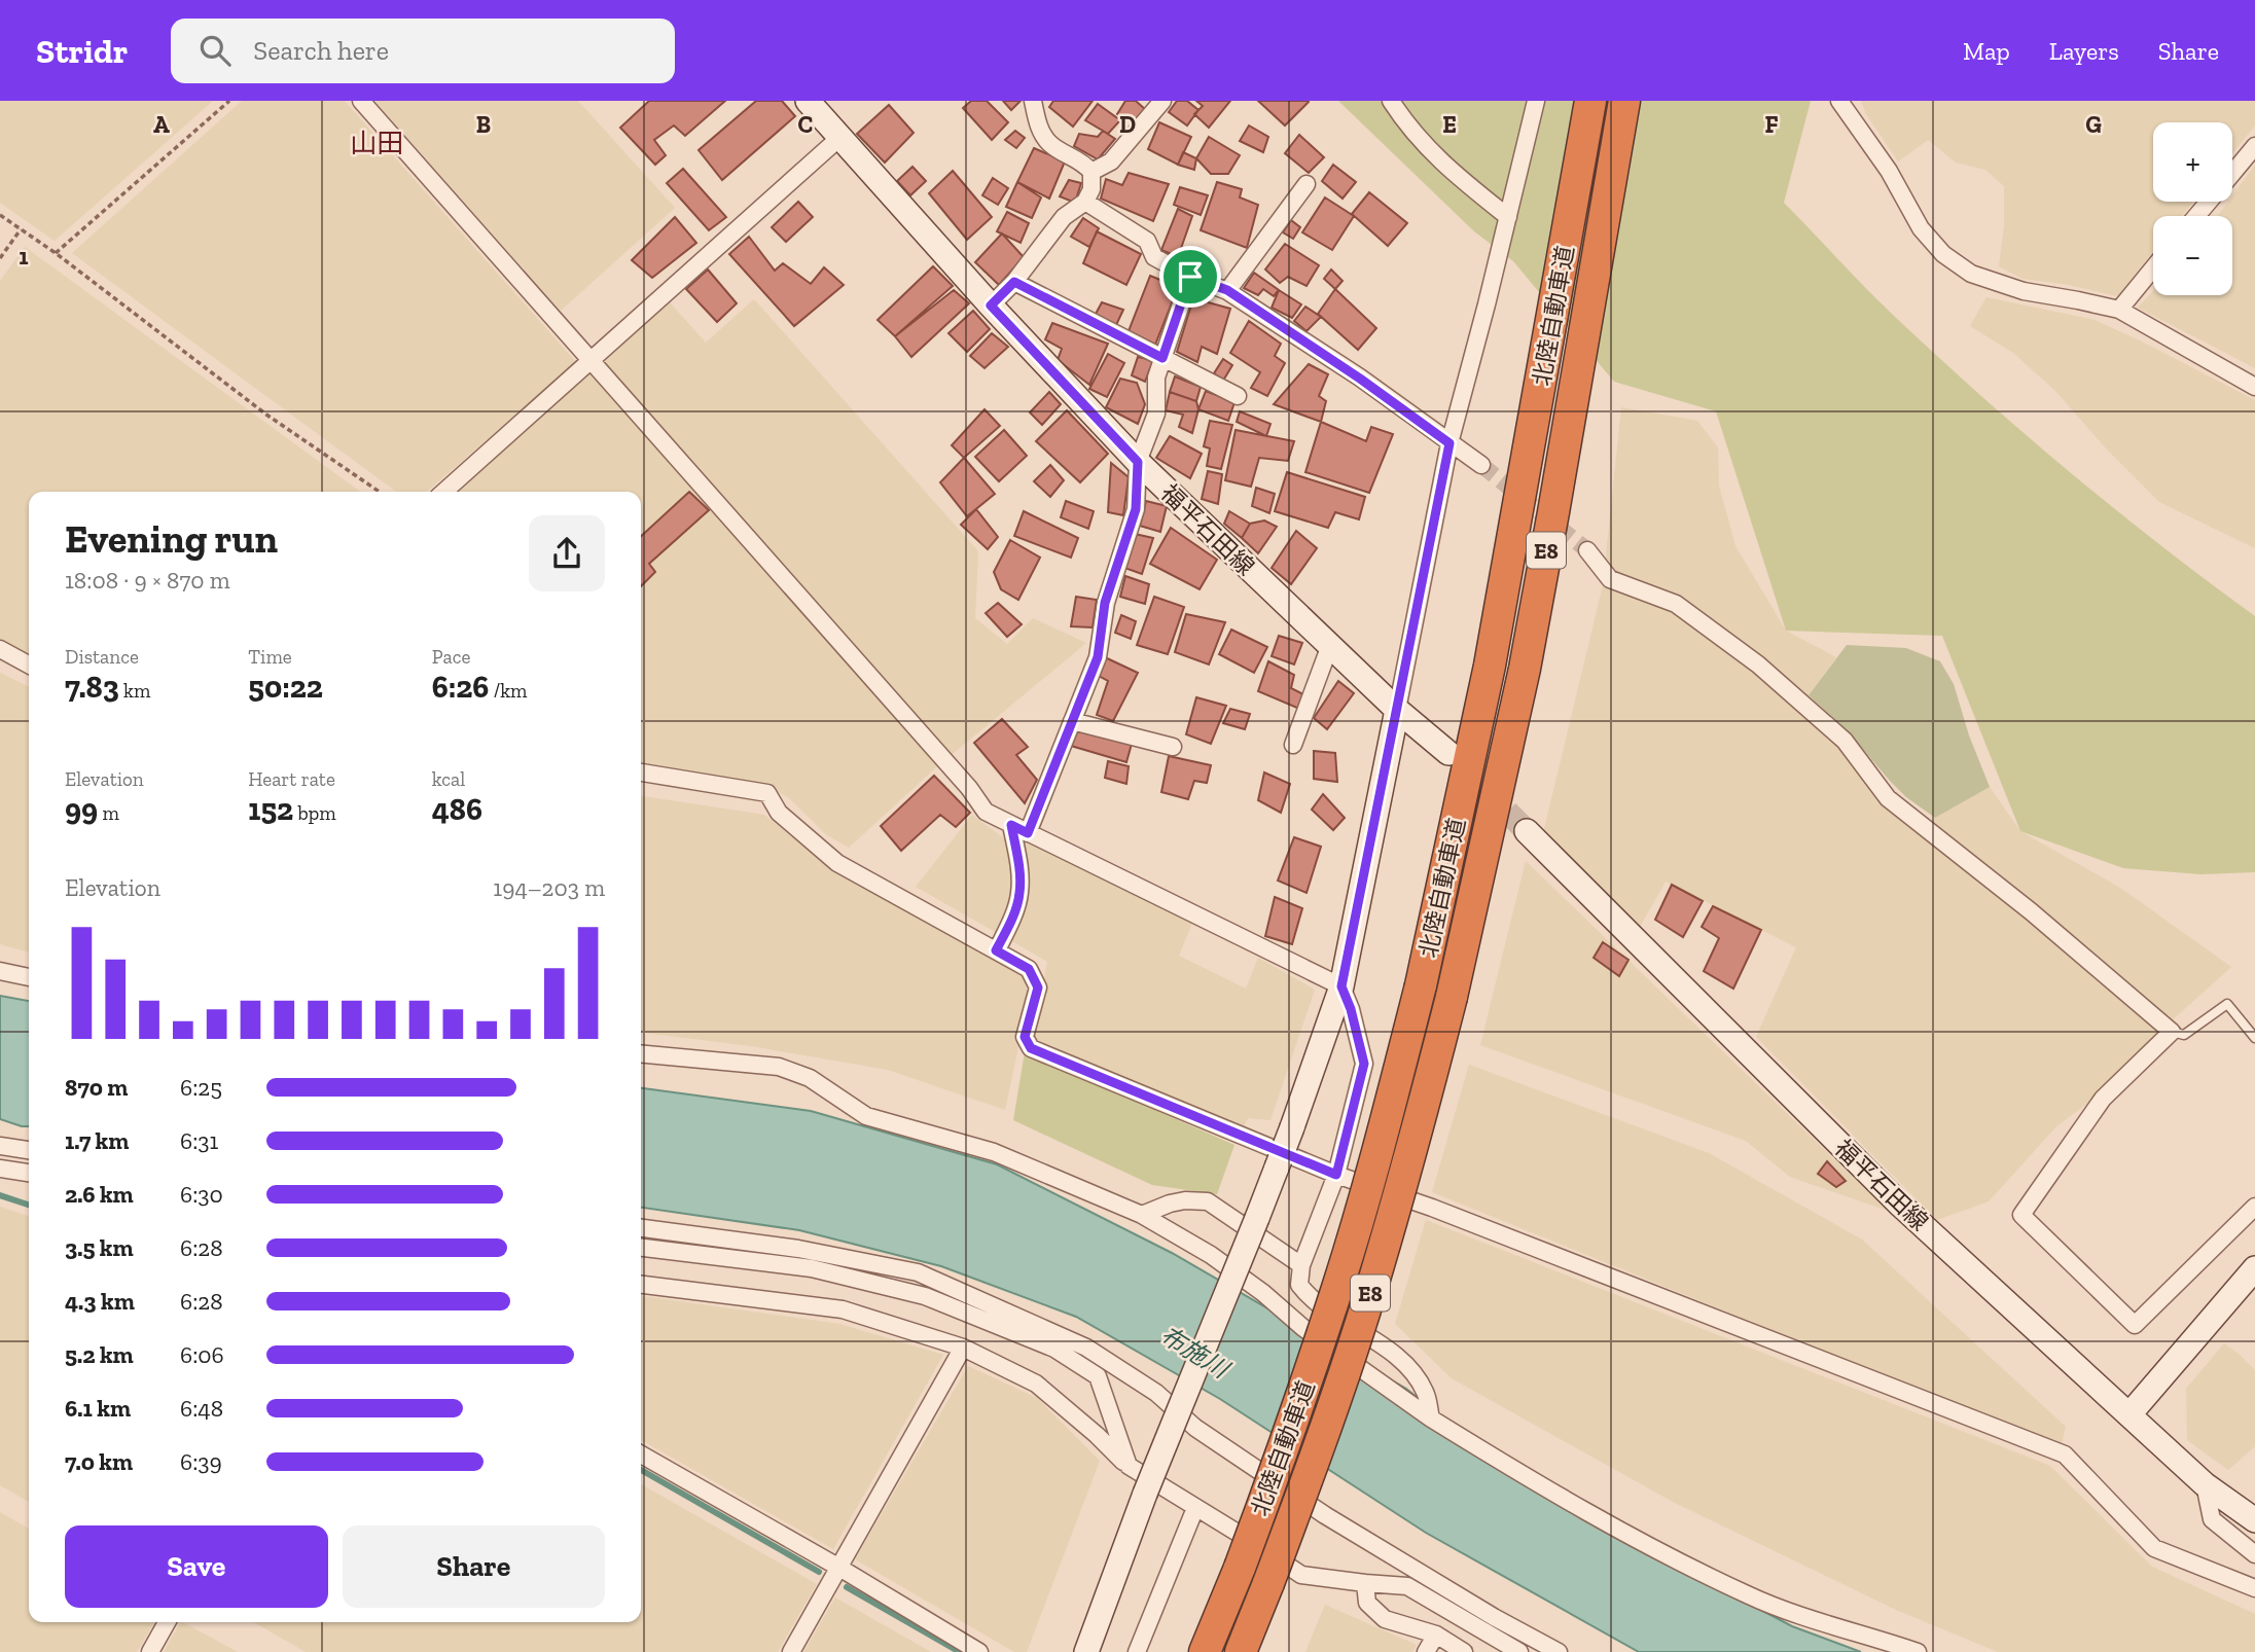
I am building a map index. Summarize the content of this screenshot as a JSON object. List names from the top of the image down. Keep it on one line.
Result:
{"streets":{"highway":["北陸自動車道","E8"],"main road":["福平石田線"]},"districts":["山田"],"water":["布施川"],"page":{"header":"Stridr","search":"Search here","nav":["Map","Layers","Share"],"map_buttons":["+","−"],"heading":["Evening run","18:08 · 9 × 870 m"],"stats":[["Distance","7.83 km"],["Time","50:22"],["Pace","6:26 /km"],["Elevation","99 m"],["Heart rate","152 bpm"],["kcal","486"]],"chart":["Elevation","194–203 m"],"list":[{"name":"870 m","note":"6:25"},{"name":"1.7 km","note":"6:31"},{"name":"2.6 km","note":"6:30"},{"name":"3.5 km","note":"6:28"},{"name":"4.3 km","note":"6:28"},{"name":"5.2 km","note":"6:06"},{"name":"6.1 km","note":"6:48"},{"name":"7.0 km","note":"6:39"}],"buttons":["Save","Share"]},"grid":{"columns":["A","B","C","D","E","F","G"],"rows":["1"]}}
